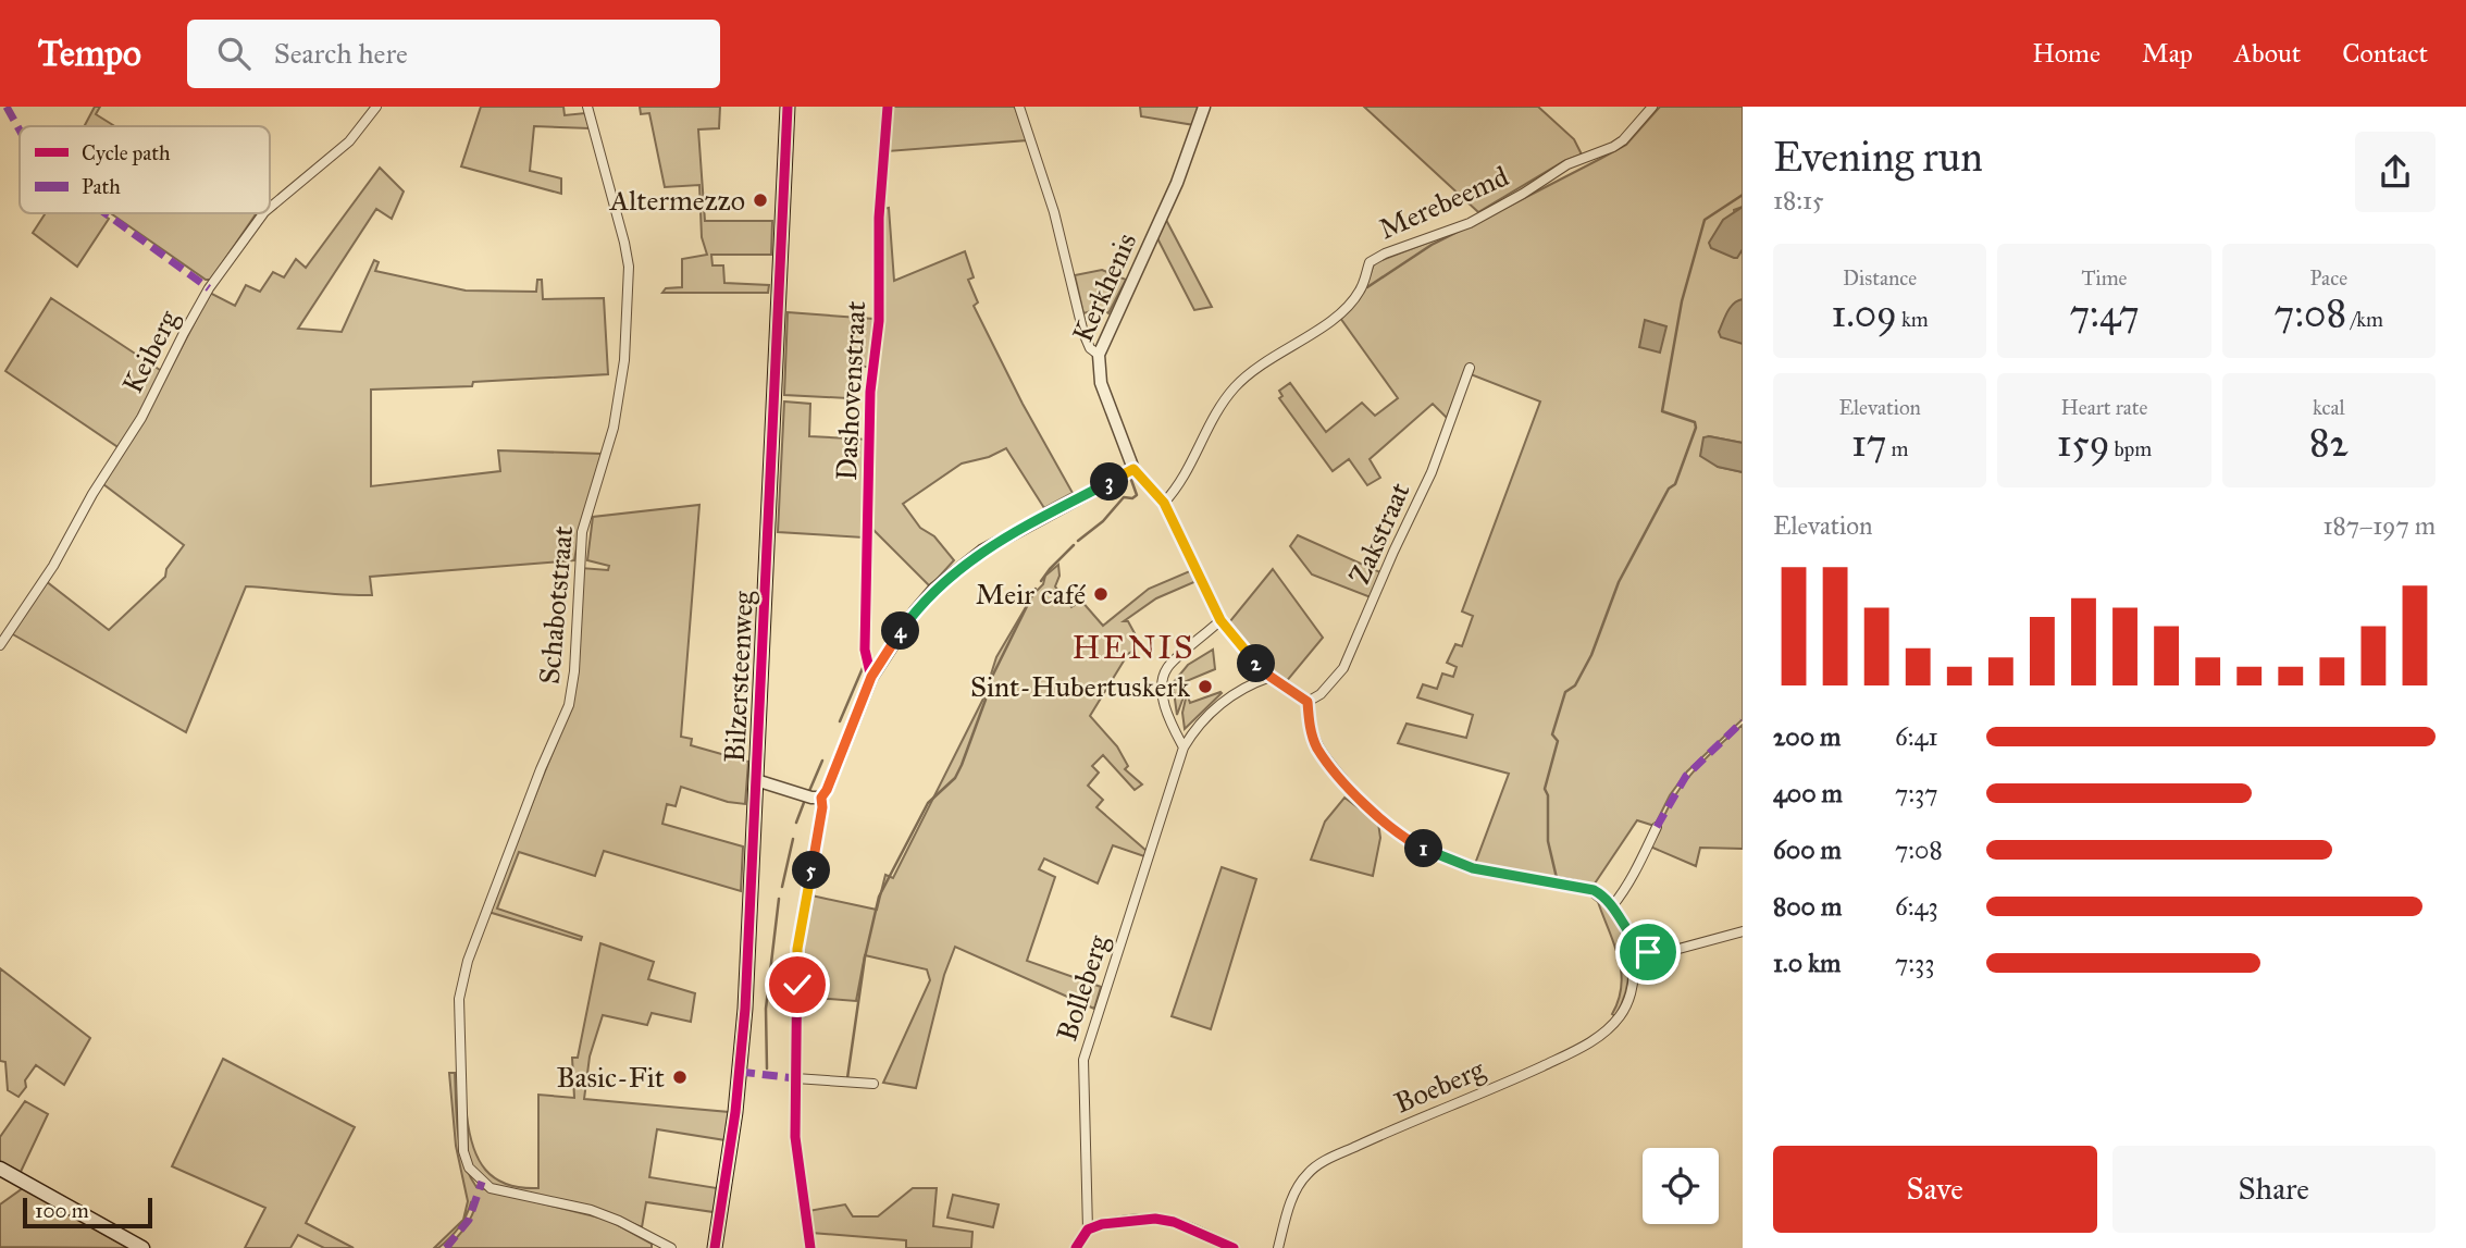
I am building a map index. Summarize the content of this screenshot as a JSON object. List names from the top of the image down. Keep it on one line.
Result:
{"streets":{"main road":["Bilzersteenweg"],"street":["Merebeemd","Kerkhenis","Keiberg","Dashovenstraat","Zakstraat","Schabotstraat","Bolleberg","Boeberg"]},"crossings":[["Merebeemd","Kerkhenis"],["Kerkhenis","Zakstraat"],["Kerkhenis","Bolleberg"],["Kerkhenis","Boeberg"],["Zakstraat","Boeberg"]],"districts":["HENIS"],"places":["Altermezzo","Meir café","Sint-Hubertuskerk","Basic-Fit"],"legend":["Cycle path","Path"],"scale_bar":"100 m","page":{"header":"Tempo","search":"Search here","nav":["Home","Map","About","Contact"],"heading":["Evening run","18:15"],"stats":[["Distance","1.09 km"],["Time","7:47"],["Pace","7:08 /km"],["Elevation","17 m"],["Heart rate","159 bpm"],["kcal","82"]],"pins":["3","4","2","1","5"],"chart":["Elevation","187–197 m"],"list":[{"name":"200 m","note":"6:41"},{"name":"400 m","note":"7:37"},{"name":"600 m","note":"7:08"},{"name":"800 m","note":"6:43"},{"name":"1.0 km","note":"7:33"}],"buttons":["Save","Share"],"scale":"100 m"}}
